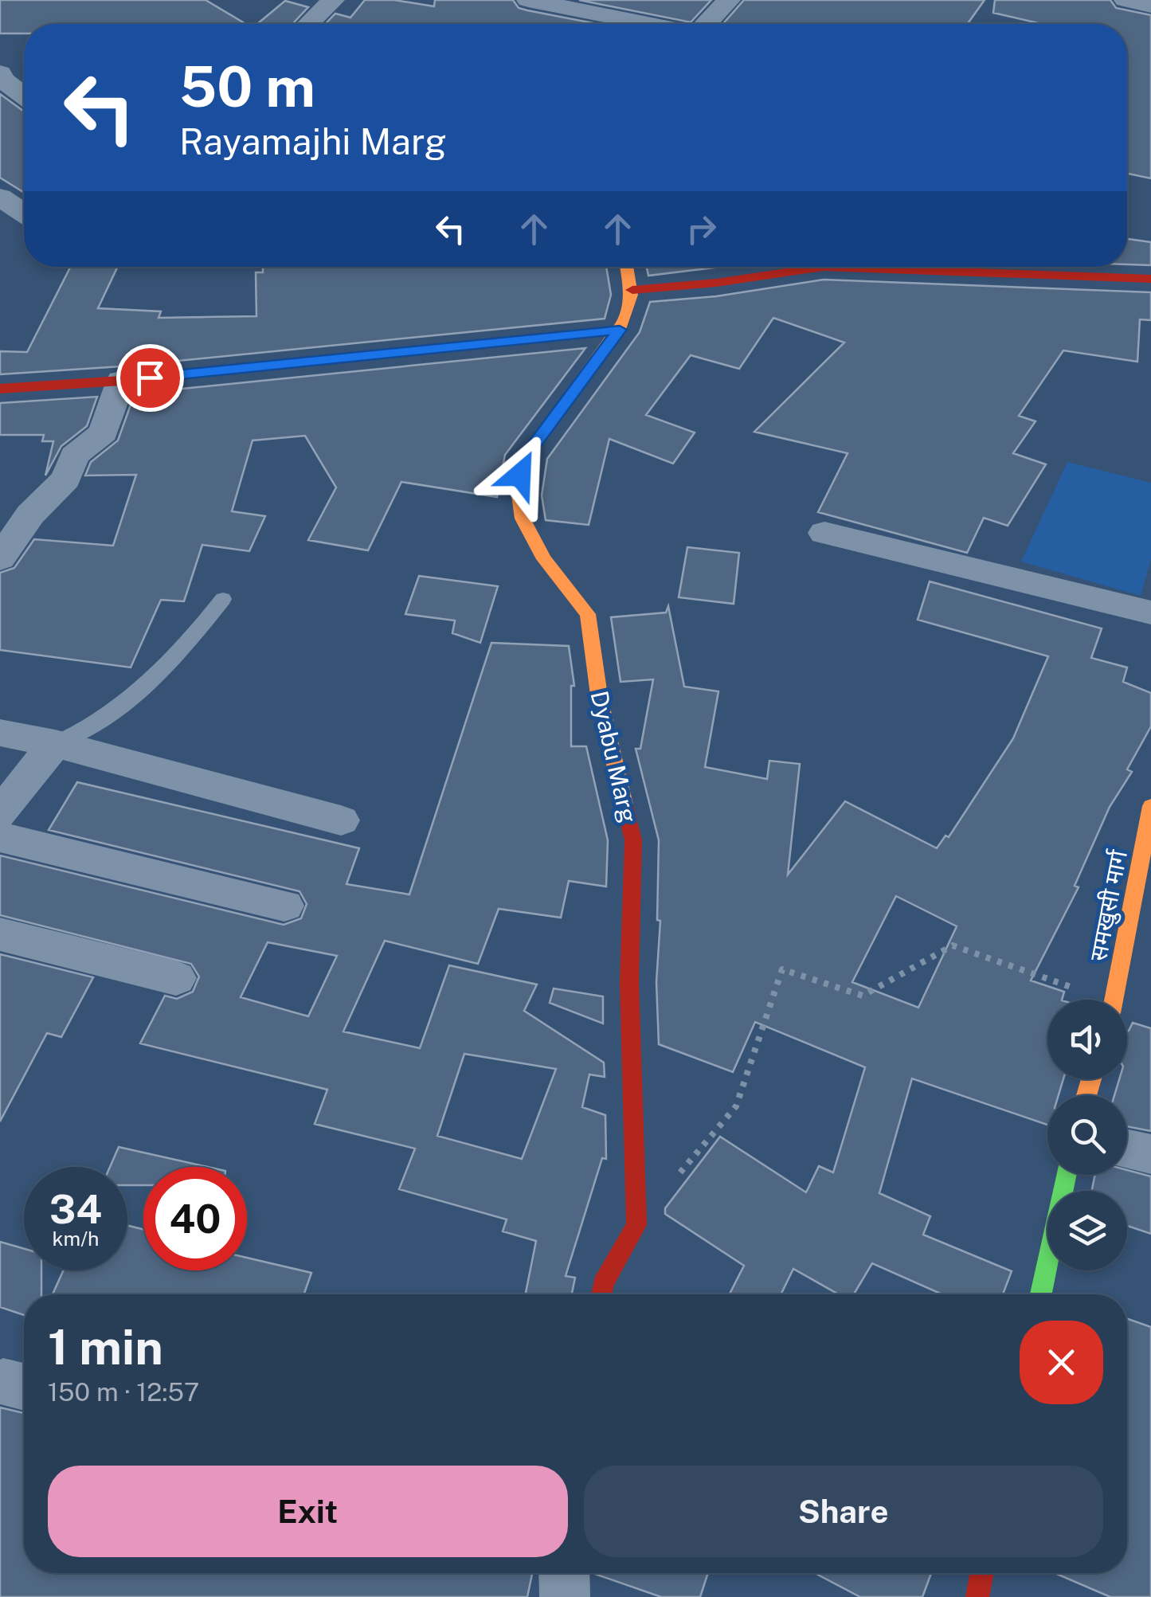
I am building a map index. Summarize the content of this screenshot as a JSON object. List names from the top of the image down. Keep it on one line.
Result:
{"streets":{"street":["Dyabu Marg","समखुसी मार्ग"]},"page":{"turn":["50 m","Rayamajhi Marg"],"speed":"34 km/h","limit":"40","heading":["1 min","150 m · 12:57"],"buttons":["Exit","Share"]}}
